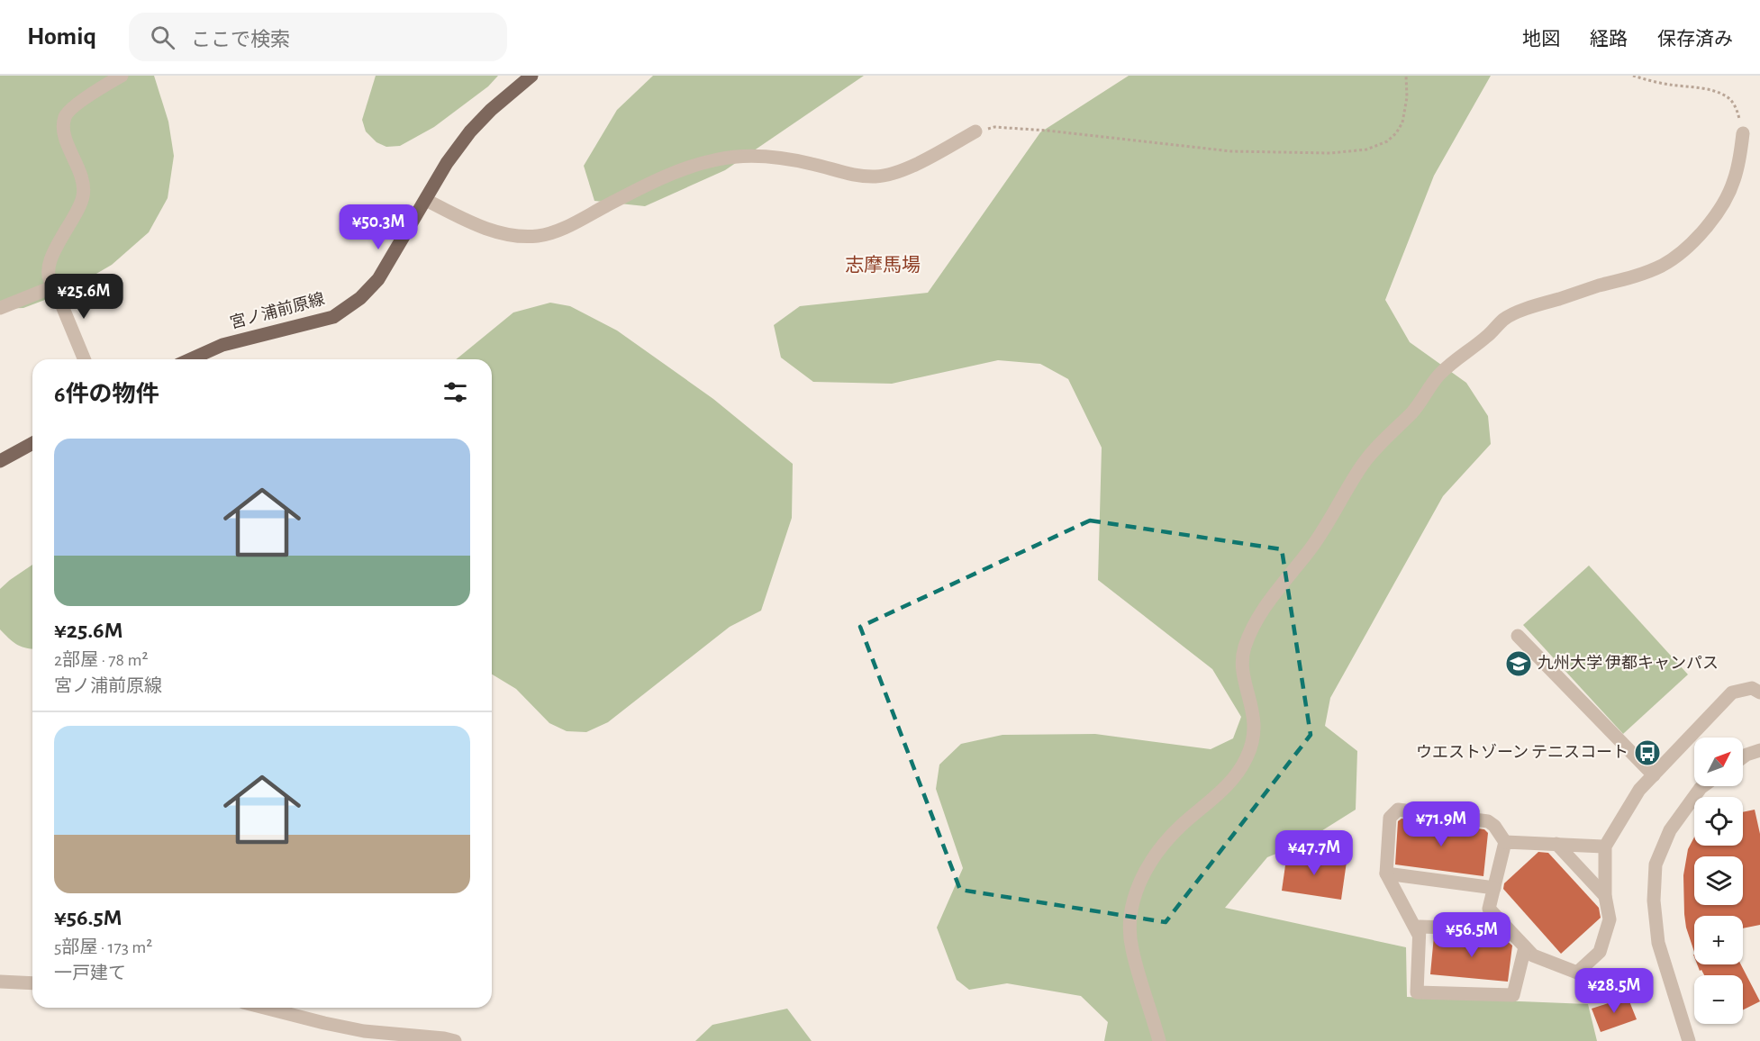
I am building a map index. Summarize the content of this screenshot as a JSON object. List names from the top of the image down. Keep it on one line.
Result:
{"streets":{"main road":["宮ノ浦前原線"]},"districts":["志摩馬場"],"places":{"school or university":["九州大学 伊都キャンパス"],"bus stop":["ウエストゾーン テニスコート"]},"north":"top right","page":{"header":"Homiq","search":"ここで検索","nav":["地図","経路","保存済み"],"price":["¥50.3M","¥25.6M","¥71.9M","¥47.7M","¥56.5M","¥28.5M"],"heading":"6件の物件","list":[{"name":"¥25.6M","note":"2部屋 · 78 m² · 宮ノ浦前原線"},{"name":"¥56.5M","note":"5部屋 · 173 m² · 一戸建て"}],"map_buttons":["+","−"]}}
